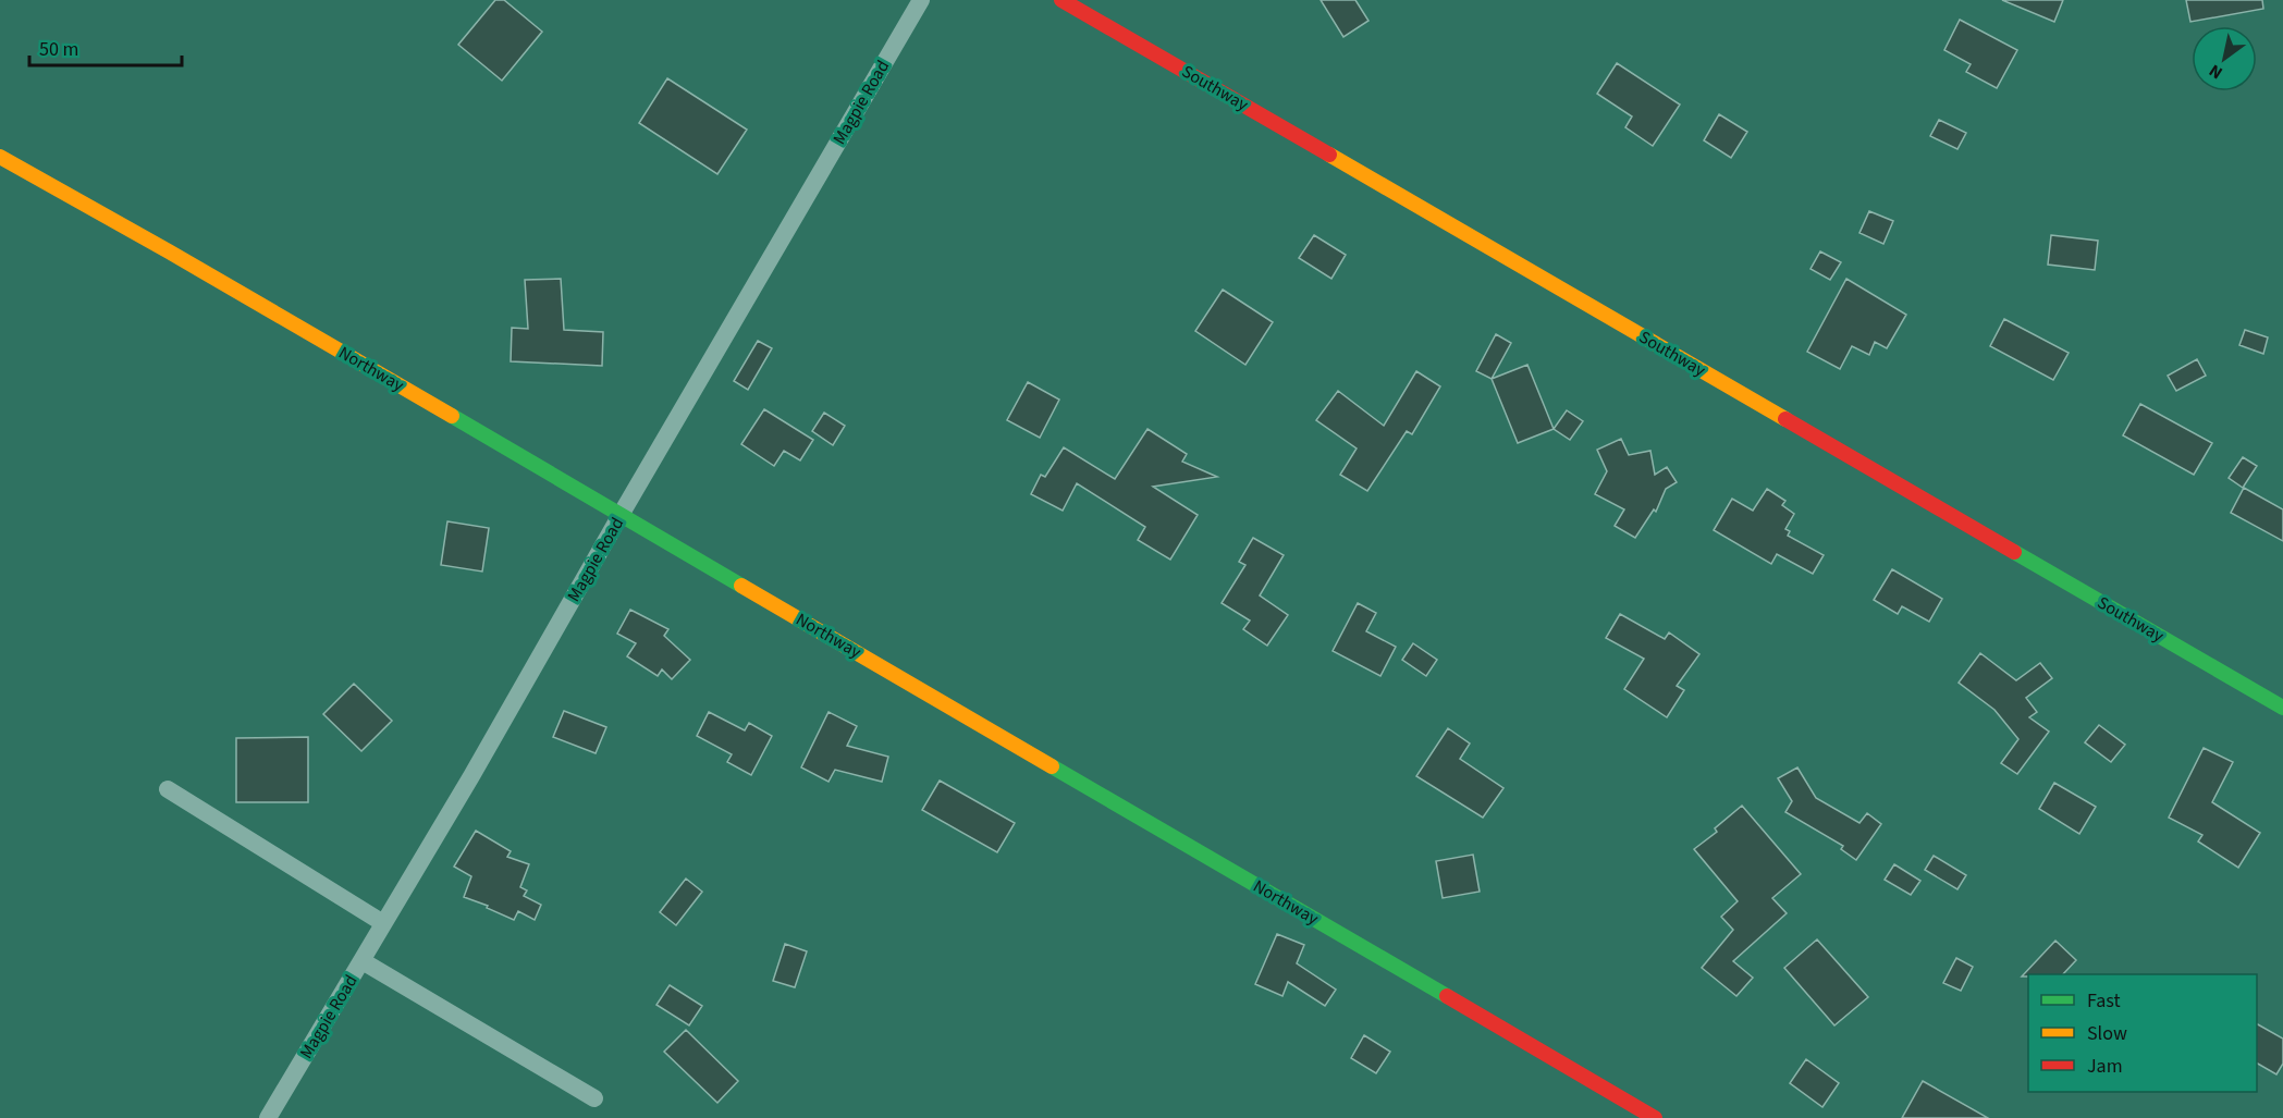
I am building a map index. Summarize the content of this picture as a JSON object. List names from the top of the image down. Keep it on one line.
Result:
{"streets":{"street":["Southway","Magpie Road","Northway"]},"crossings":[["Magpie Road","Northway"]],"legend":["Fast","Slow","Jam"],"scale_bar":"50 m","north":"bottom left"}
